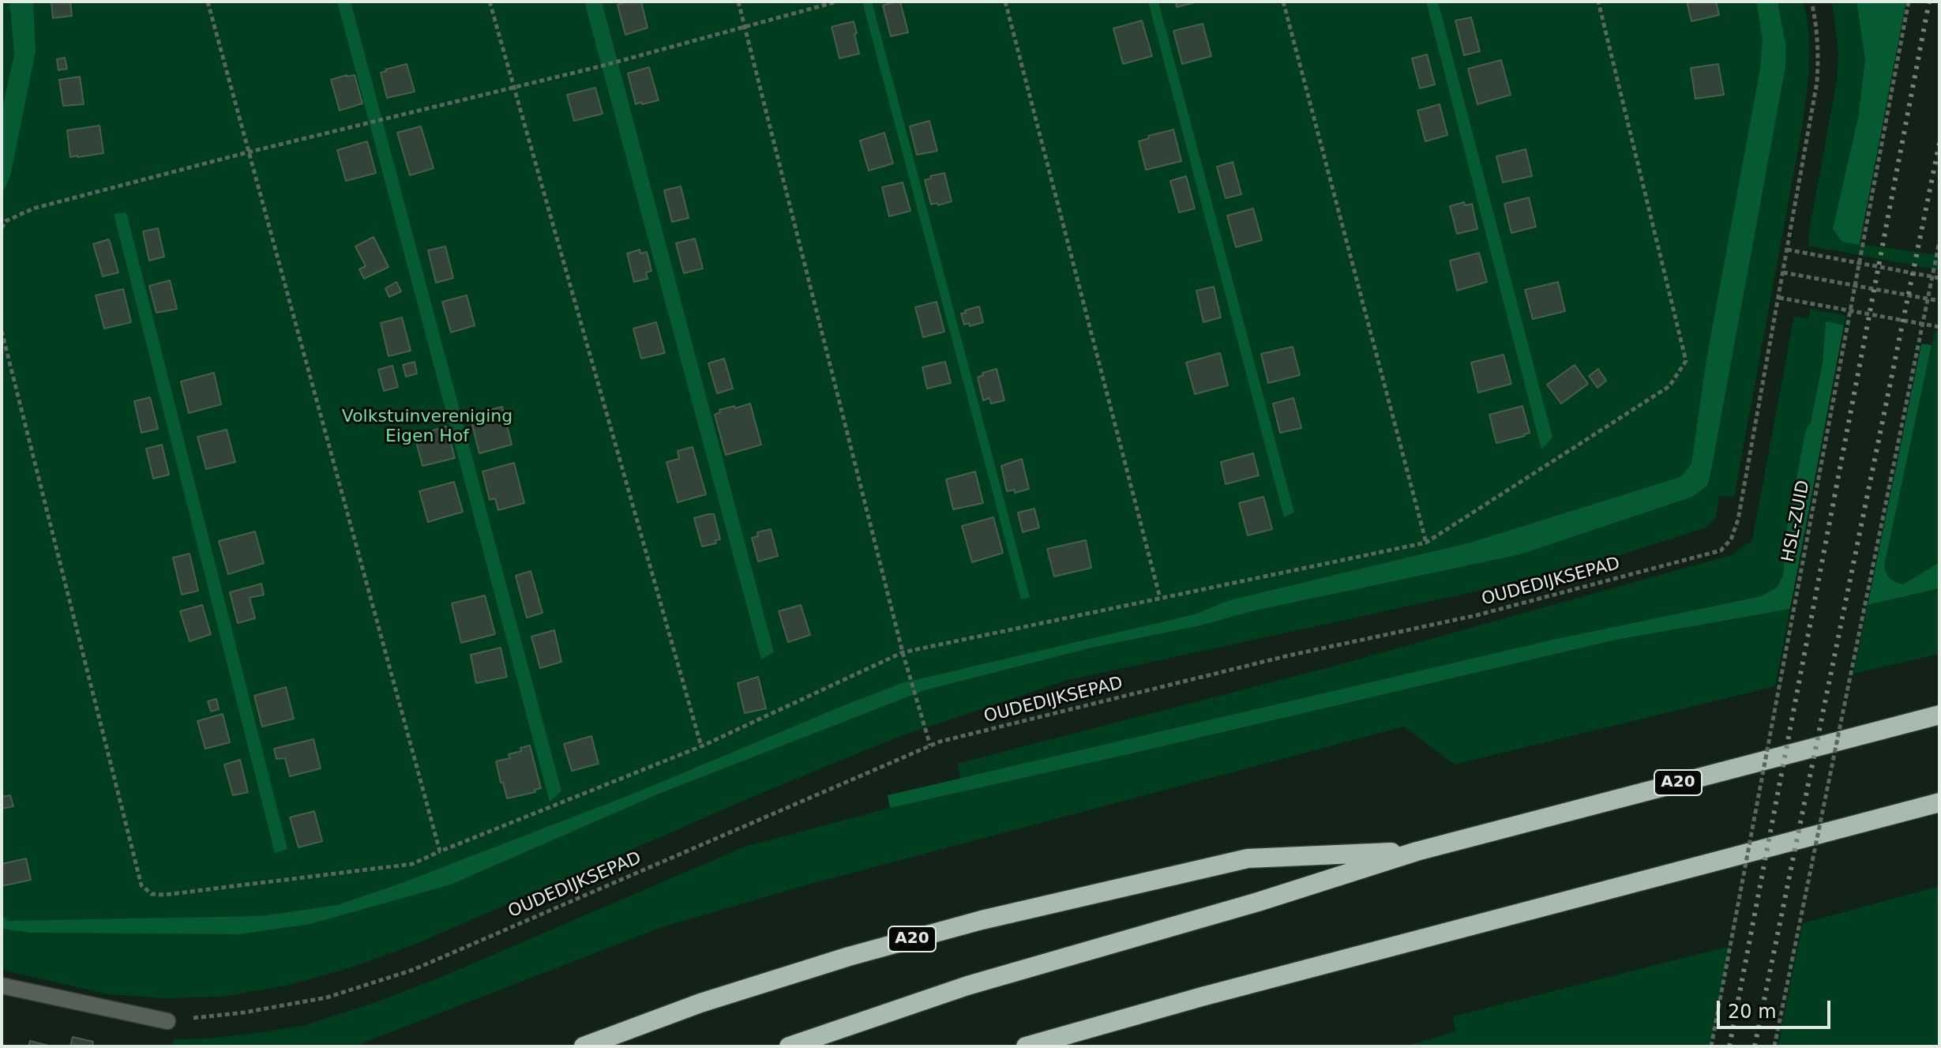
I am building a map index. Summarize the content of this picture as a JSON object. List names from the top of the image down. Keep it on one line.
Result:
{"streets":{"highway":["A20"],"path":["HSL-ZUID","OUDEDIJKSEPAD"]},"parks":["Volkstuinvereniging Eigen Hof"],"scale_bar":"20 m"}
